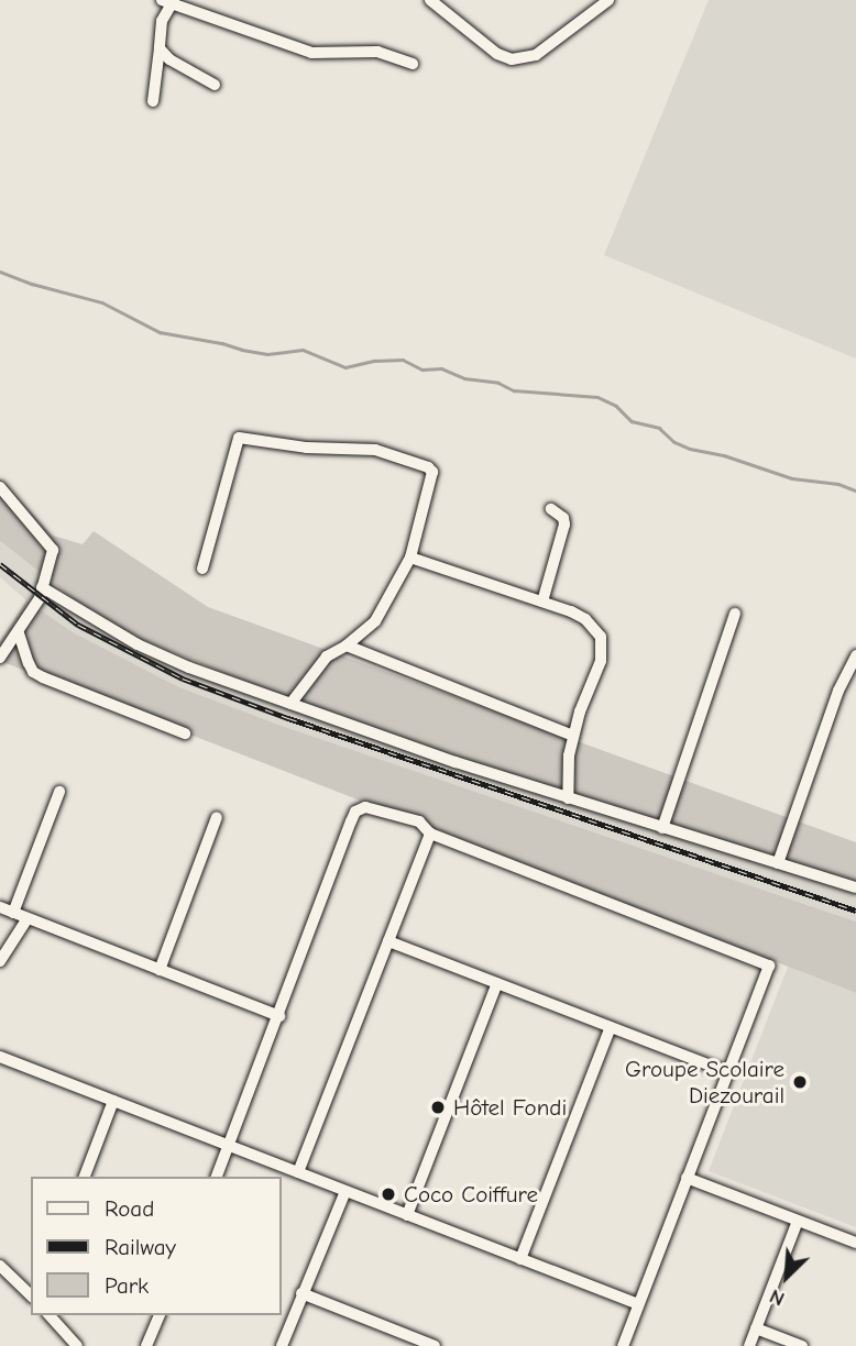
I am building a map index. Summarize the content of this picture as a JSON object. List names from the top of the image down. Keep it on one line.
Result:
{"places":["Groupe Scolaire Diezourail","Hôtel Fondi","Coco Coiffure"],"legend":["Road","Railway","Park"],"north":"bottom left"}
